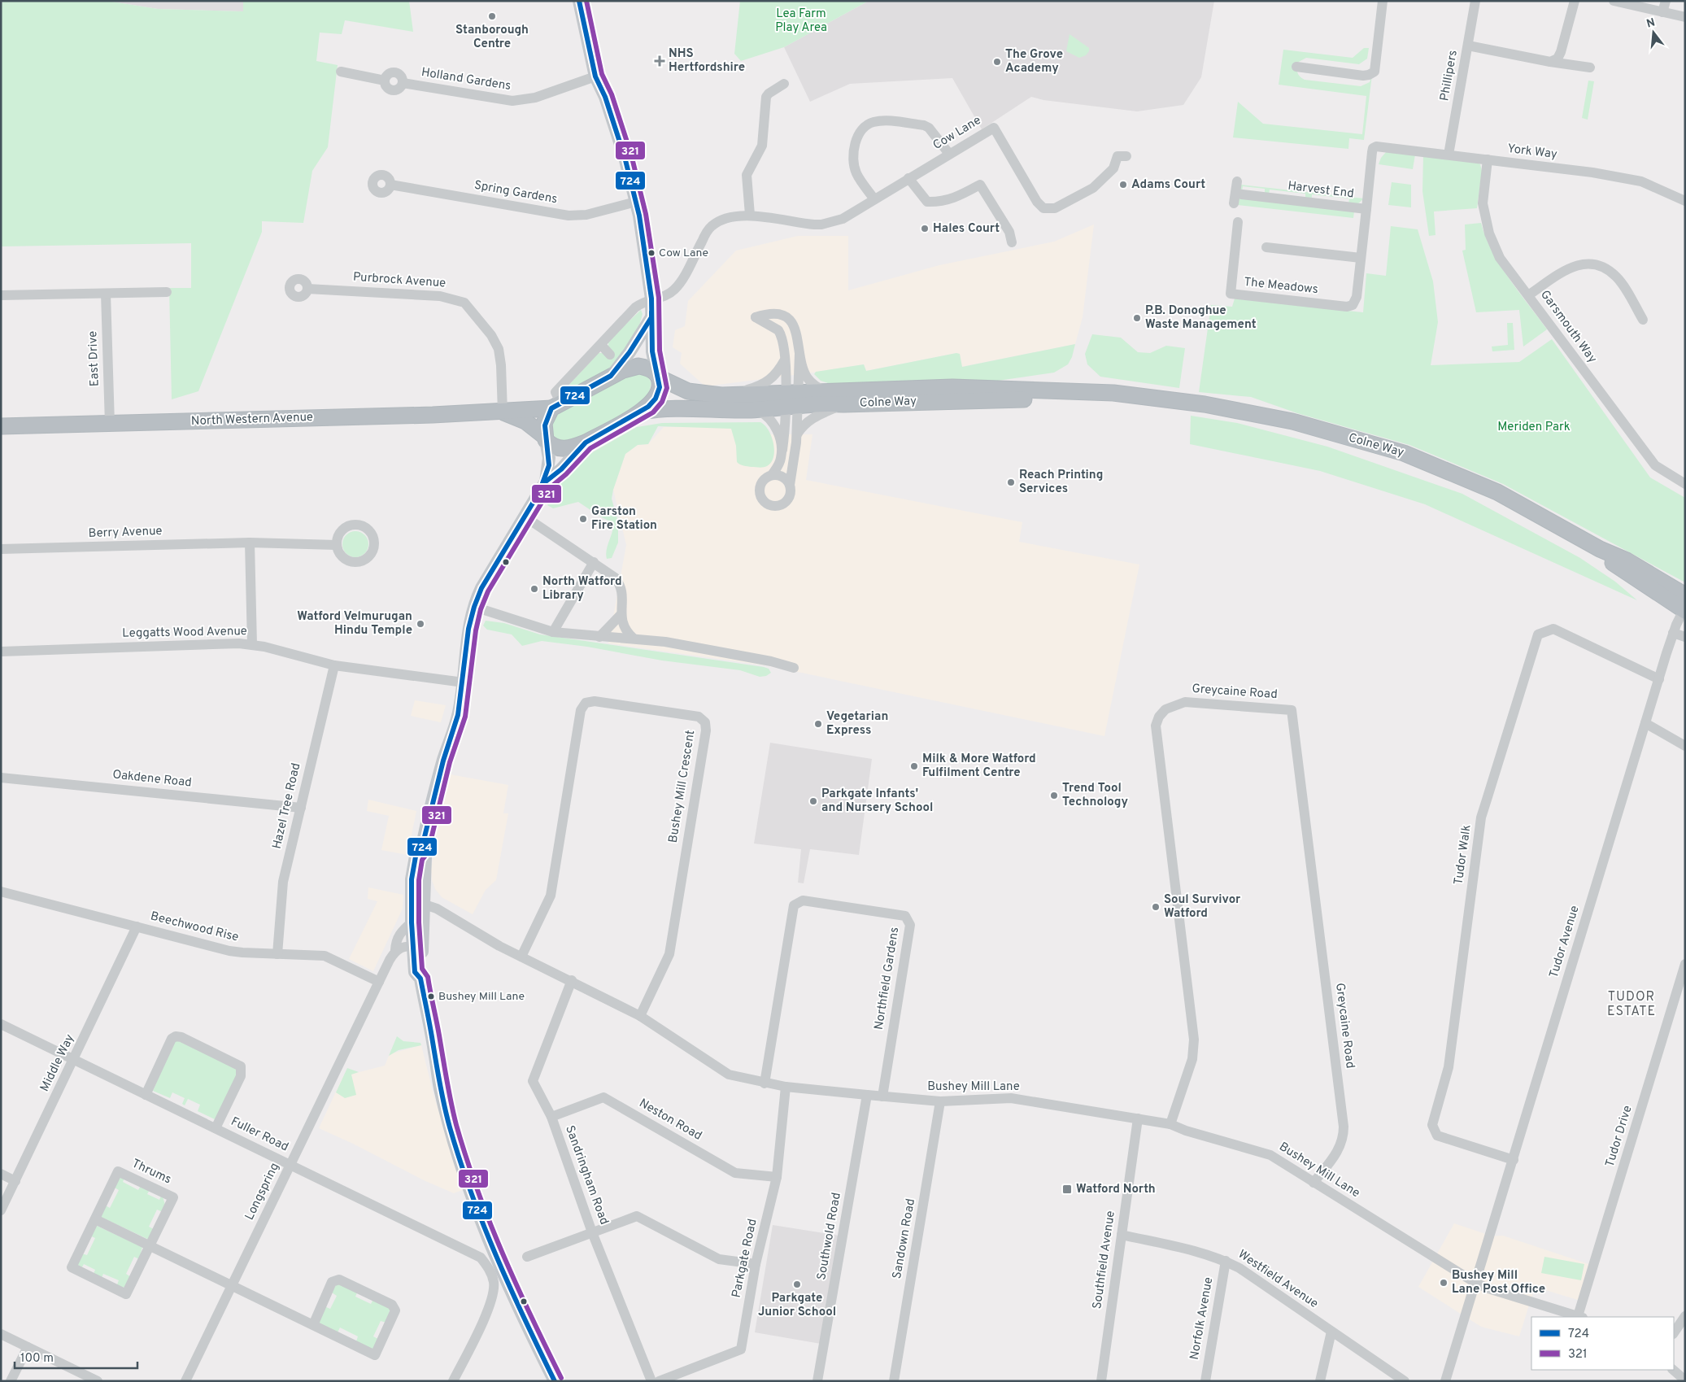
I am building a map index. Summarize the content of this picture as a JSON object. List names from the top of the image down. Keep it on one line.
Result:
{"streets":{"highway":["Colne Way","North Western Avenue"],"street":["Phillipers","Holland Gardens","Cow Lane","York Way","Harvest End","Spring Gardens","Purbrock Avenue","The Meadows","Garsmouth Way","East Drive","Berry Avenue","Leggatts Wood Avenue","Greycaine Road","Oakdene Road","Bushey Mill Crescent","Hazel Tree Road","Tudor Walk","Beechwood Rise","Tudor Avenue","Northfield Gardens","Middle Way","Bushey Mill Lane","Neston Road","Fuller Road","Tudor Drive","Thrums","Sandringham Road","Longspring","Southwold Road","Sandown Road","Parkgate Road","Southfield Avenue","Westfield Avenue","Norfolk Avenue"]},"crossings":[["Phillipers","York Way"],["Cow Lane","Colne Way"],["Cow Lane","North Western Avenue"],["York Way","Harvest End"],["York Way","Garsmouth Way"],["Harvest End","The Meadows"],["Purbrock Avenue","North Western Avenue"],["East Drive","North Western Avenue"],["Colne Way","North Western Avenue"],["Colne Way","Tudor Avenue"],["Leggatts Wood Avenue","Hazel Tree Road"],["Greycaine Road","Bushey Mill Lane"],["Oakdene Road","Hazel Tree Road"],["Bushey Mill Crescent","Bushey Mill Lane"],["Hazel Tree Road","Beechwood Rise"],["Tudor Walk","Tudor Avenue"],["Beechwood Rise","Middle Way"],["Beechwood Rise","Longspring"],["Tudor Avenue","Bushey Mill Lane"],["Northfield Gardens","Bushey Mill Lane"],["Middle Way","Fuller Road"],["Bushey Mill Lane","Tudor Drive"],["Bushey Mill Lane","Sandringham Road"],["Bushey Mill Lane","Southwold Road"],["Bushey Mill Lane","Sandown Road"],["Bushey Mill Lane","Parkgate Road"],["Bushey Mill Lane","Southfield Avenue"],["Neston Road","Sandringham Road"],["Neston Road","Parkgate Road"],["Fuller Road","Longspring"],["Southfield Avenue","Westfield Avenue"],["Westfield Avenue","Norfolk Avenue"]],"districts":["TUDOR ESTATE"],"parks":["Lea Farm Play Area","Meriden Park"],"places":{"other":["Stanborough Centre","The Grove Academy","Adams Court","Hales Court","Cow Lane","P.B. Donoghue Waste Management","Reach Printing Services","Garston Fire Station","North Watford Library","Watford Velmurugan Hindu Temple","Vegetarian Express","Milk & More Watford Fulfilment Centre","Trend Tool Technology","Parkgate Infants' and Nursery School","Soul Survivor Watford","Bushey Mill Lane","Bushey Mill Lane Post Office","Parkgate Junior School"],"health":["NHS Hertfordshire"],"transit":["Watford North"]},"lines":["transit line 724","transit line 321"],"legend":["724","321"],"scale_bar":"100 m","north":"top"}
